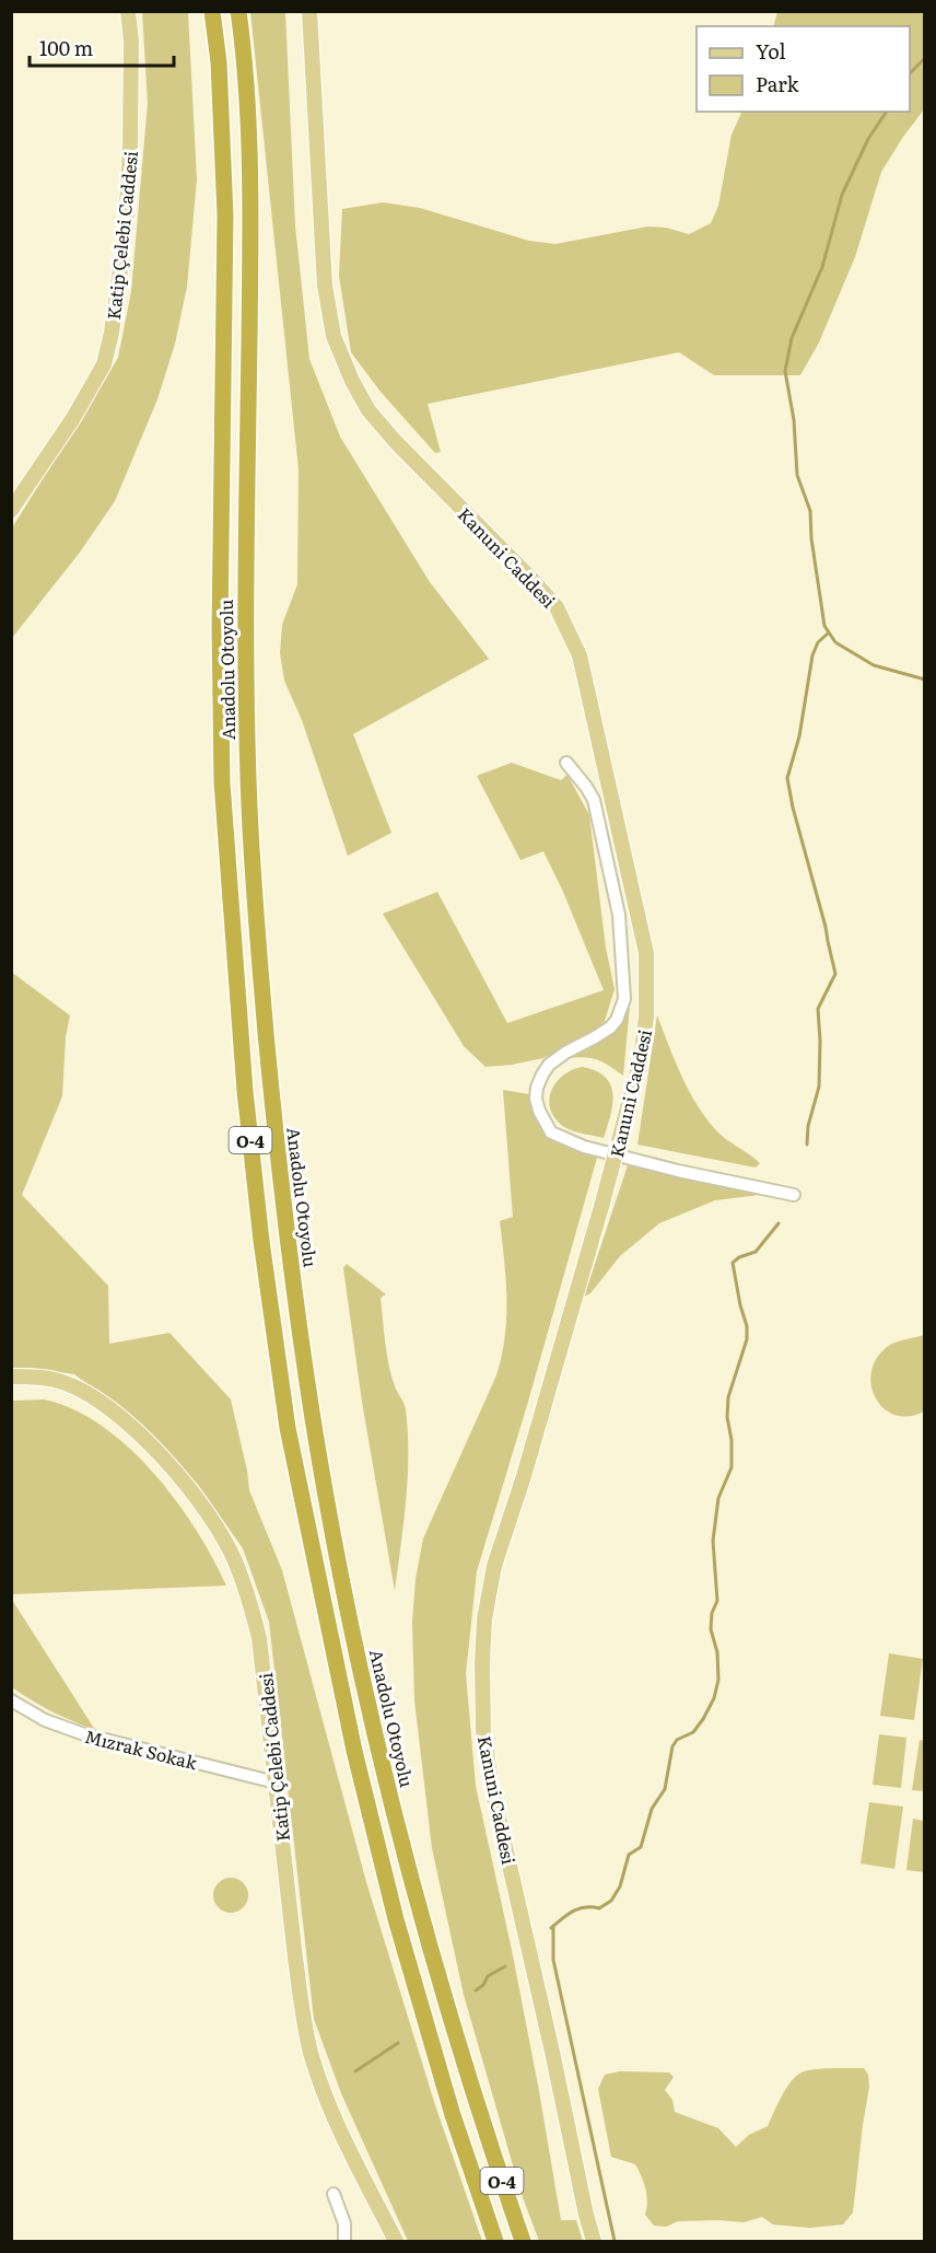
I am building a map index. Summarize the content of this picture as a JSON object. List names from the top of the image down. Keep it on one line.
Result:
{"streets":{"highway":["Anadolu Otoyolu","O-4"],"main road":["Katip Çelebi Caddesi","Kanuni Caddesi"],"street":["Mızrak Sokak"]},"crossings":[["Katip Çelebi Caddesi","Mızrak Sokak"]],"legend":["Yol","Park"],"scale_bar":"100 m"}
